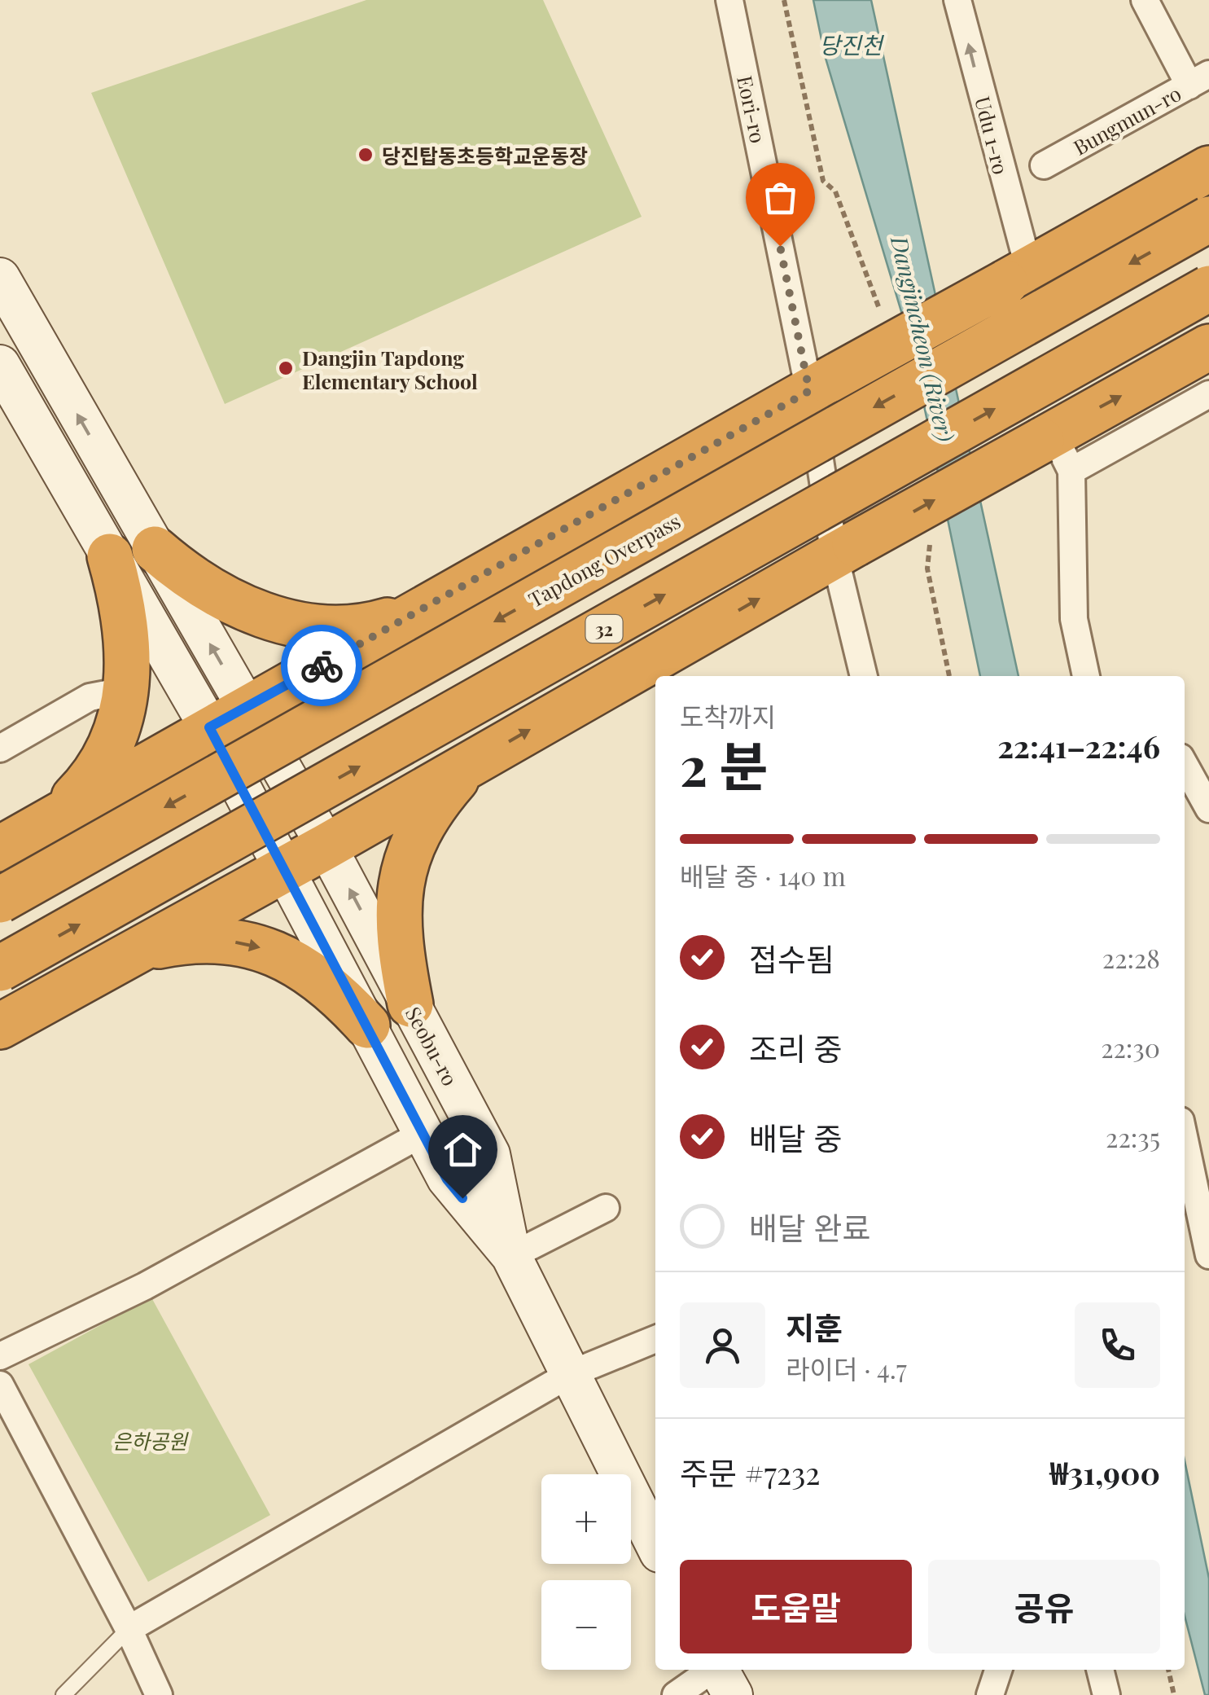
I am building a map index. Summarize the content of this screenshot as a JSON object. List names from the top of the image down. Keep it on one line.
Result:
{"streets":{"highway":["Tapdong Overpass","32"],"main road":["Seobu-ro"],"street":["Eori-ro","Bungmun-ro","Udu 1-ro"]},"water":["당진천","Dangjincheon (River)"],"parks":["은하공원"],"places":["당진탑동초등학교운동장","Dangjin Tapdong Elementary School"],"page":{"heading":["2 분","도착까지","22:41–22:46"],"panel":["지훈","라이더 · 4.7","주문 #7232","₩31,900"],"bar":"배달 중 · 140 m","list":[["접수됨","22:28"],["조리 중","22:30"],["배달 중","22:35"],"배달 완료"],"map_buttons":["+","−"],"buttons":["도움말","공유"]}}
